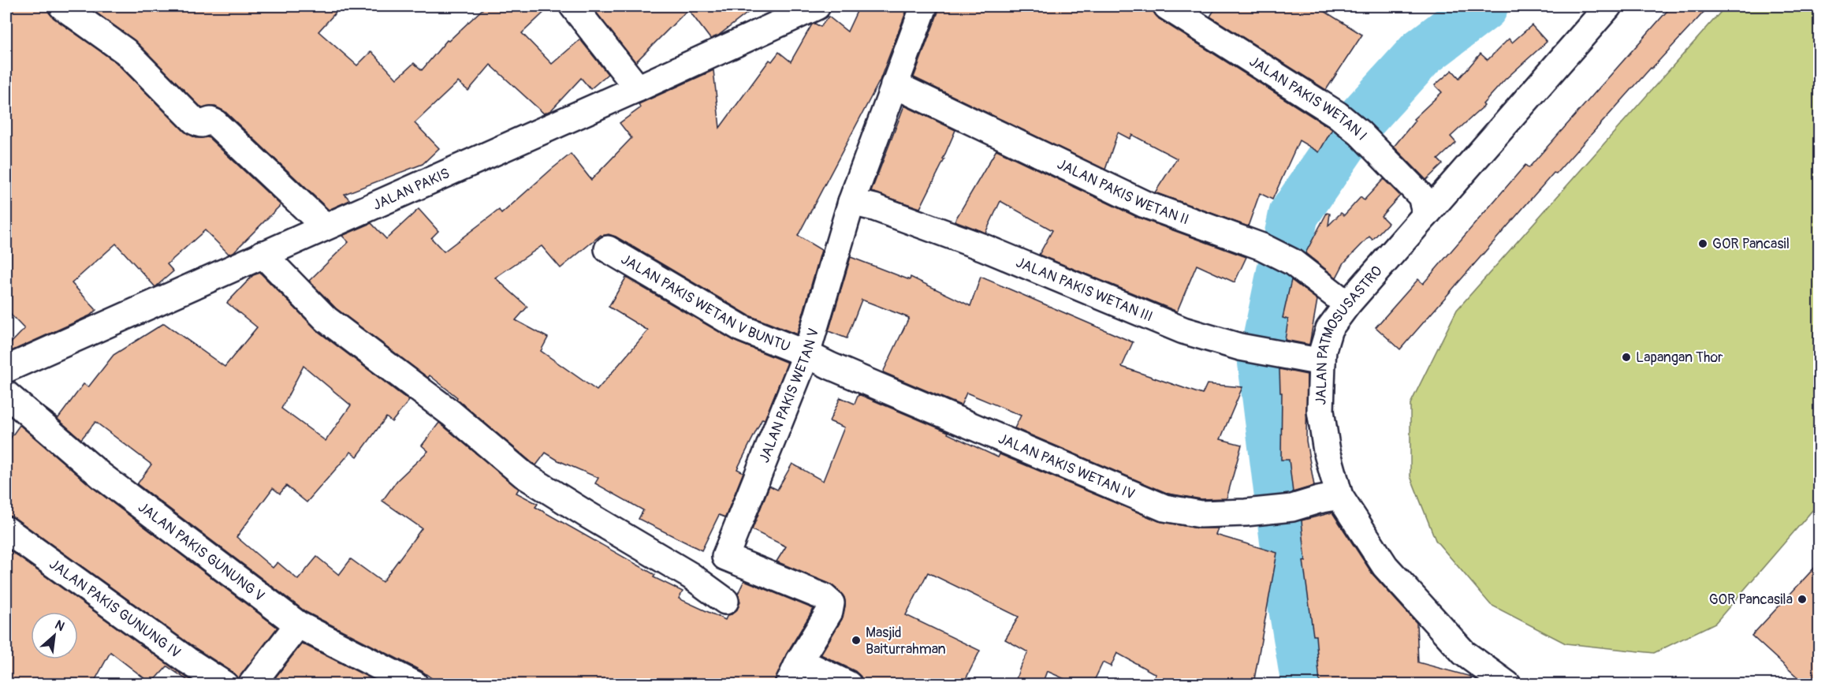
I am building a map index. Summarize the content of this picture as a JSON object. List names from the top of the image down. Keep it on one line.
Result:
{"streets":{"street":["JALAN PAKIS WETAN I","JALAN PAKIS","JALAN PAKIS WETAN II","JALAN PAKIS WETAN III","JALAN PAKIS WETAN V BUNTU","JALAN PATMOSUSASTRO","JALAN PAKIS WETAN V","JALAN PAKIS WETAN IV","JALAN PAKIS GUNUNG V","JALAN PAKIS GUNUNG IV"]},"crossings":[["JALAN PAKIS WETAN I","JALAN PATMOSUSASTRO"],["JALAN PAKIS","JALAN PAKIS WETAN V"],["JALAN PAKIS WETAN II","JALAN PATMOSUSASTRO"],["JALAN PAKIS WETAN II","JALAN PAKIS WETAN V"],["JALAN PAKIS WETAN III","JALAN PATMOSUSASTRO"],["JALAN PAKIS WETAN III","JALAN PAKIS WETAN V"],["JALAN PAKIS WETAN V BUNTU","JALAN PAKIS WETAN V"],["JALAN PAKIS WETAN V BUNTU","JALAN PAKIS WETAN IV"],["JALAN PATMOSUSASTRO","JALAN PAKIS WETAN IV"],["JALAN PAKIS WETAN V","JALAN PAKIS WETAN IV"]],"places":["GOR Pancasil","Lapangan Thor","GOR Pancasila","Masjid Baiturrahman"],"north":"top right"}
